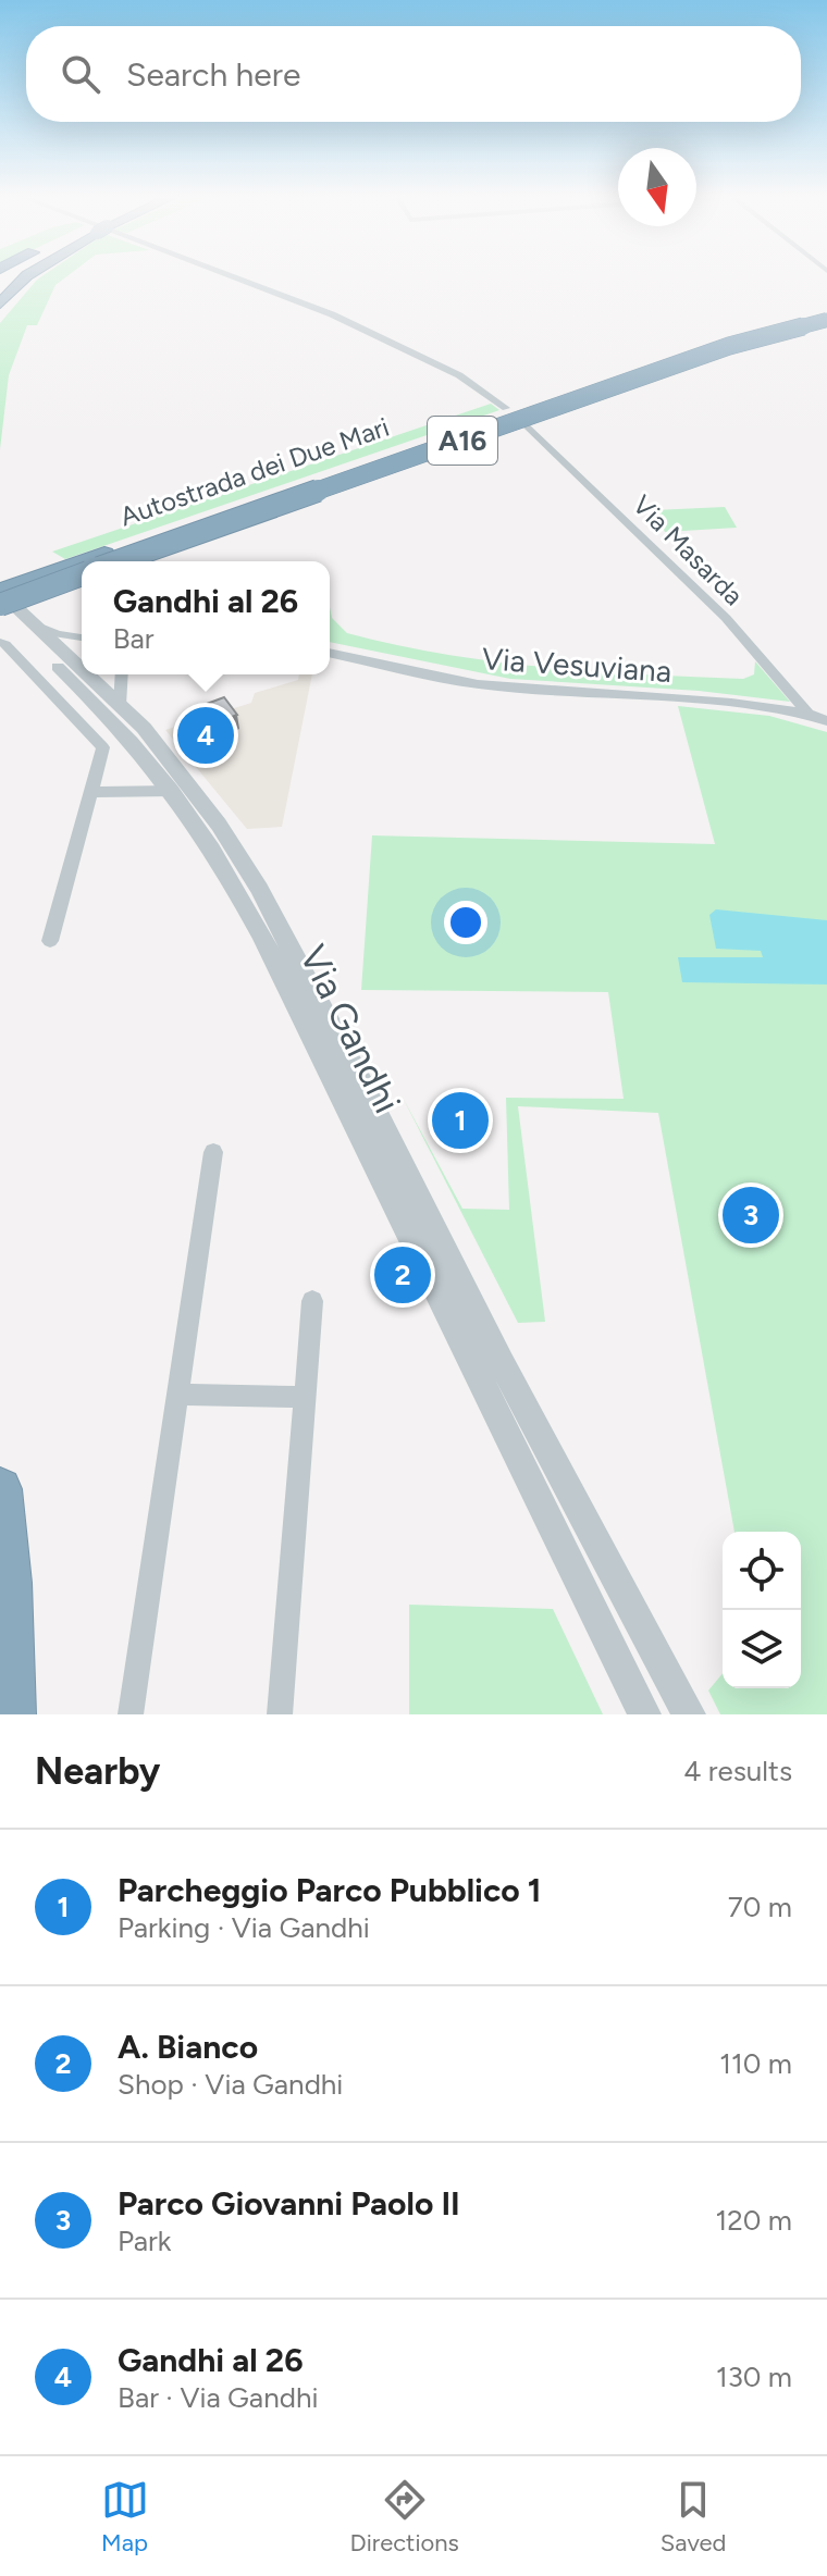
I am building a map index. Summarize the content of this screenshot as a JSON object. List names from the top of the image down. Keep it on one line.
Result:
{"streets":{"highway":["A16","Autostrada dei Due Mari"],"street":["Via Masarda","Via Vesuviana","Via Gandhi"]},"crossings":[["Autostrada dei Due Mari","Via Gandhi"],["Via Masarda","Via Vesuviana"]],"north":"bottom","page":{"search":"Search here","popup":["Gandhi al 26","Bar"],"pins":["4","1","3","2"],"heading":["Nearby","4 results"],"list":[{"mark":"1","name":"Parcheggio Parco Pubblico 1","note":"Parking · Via Gandhi","value":"70 m"},{"mark":"2","name":"A. Bianco","note":"Shop · Via Gandhi","value":"110 m"},{"mark":"3","name":"Parco Giovanni Paolo II","note":"Park","value":"120 m"},{"mark":"4","name":"Gandhi al 26","note":"Bar · Via Gandhi","value":"130 m"}],"nav":["Map","Directions","Saved"]}}
